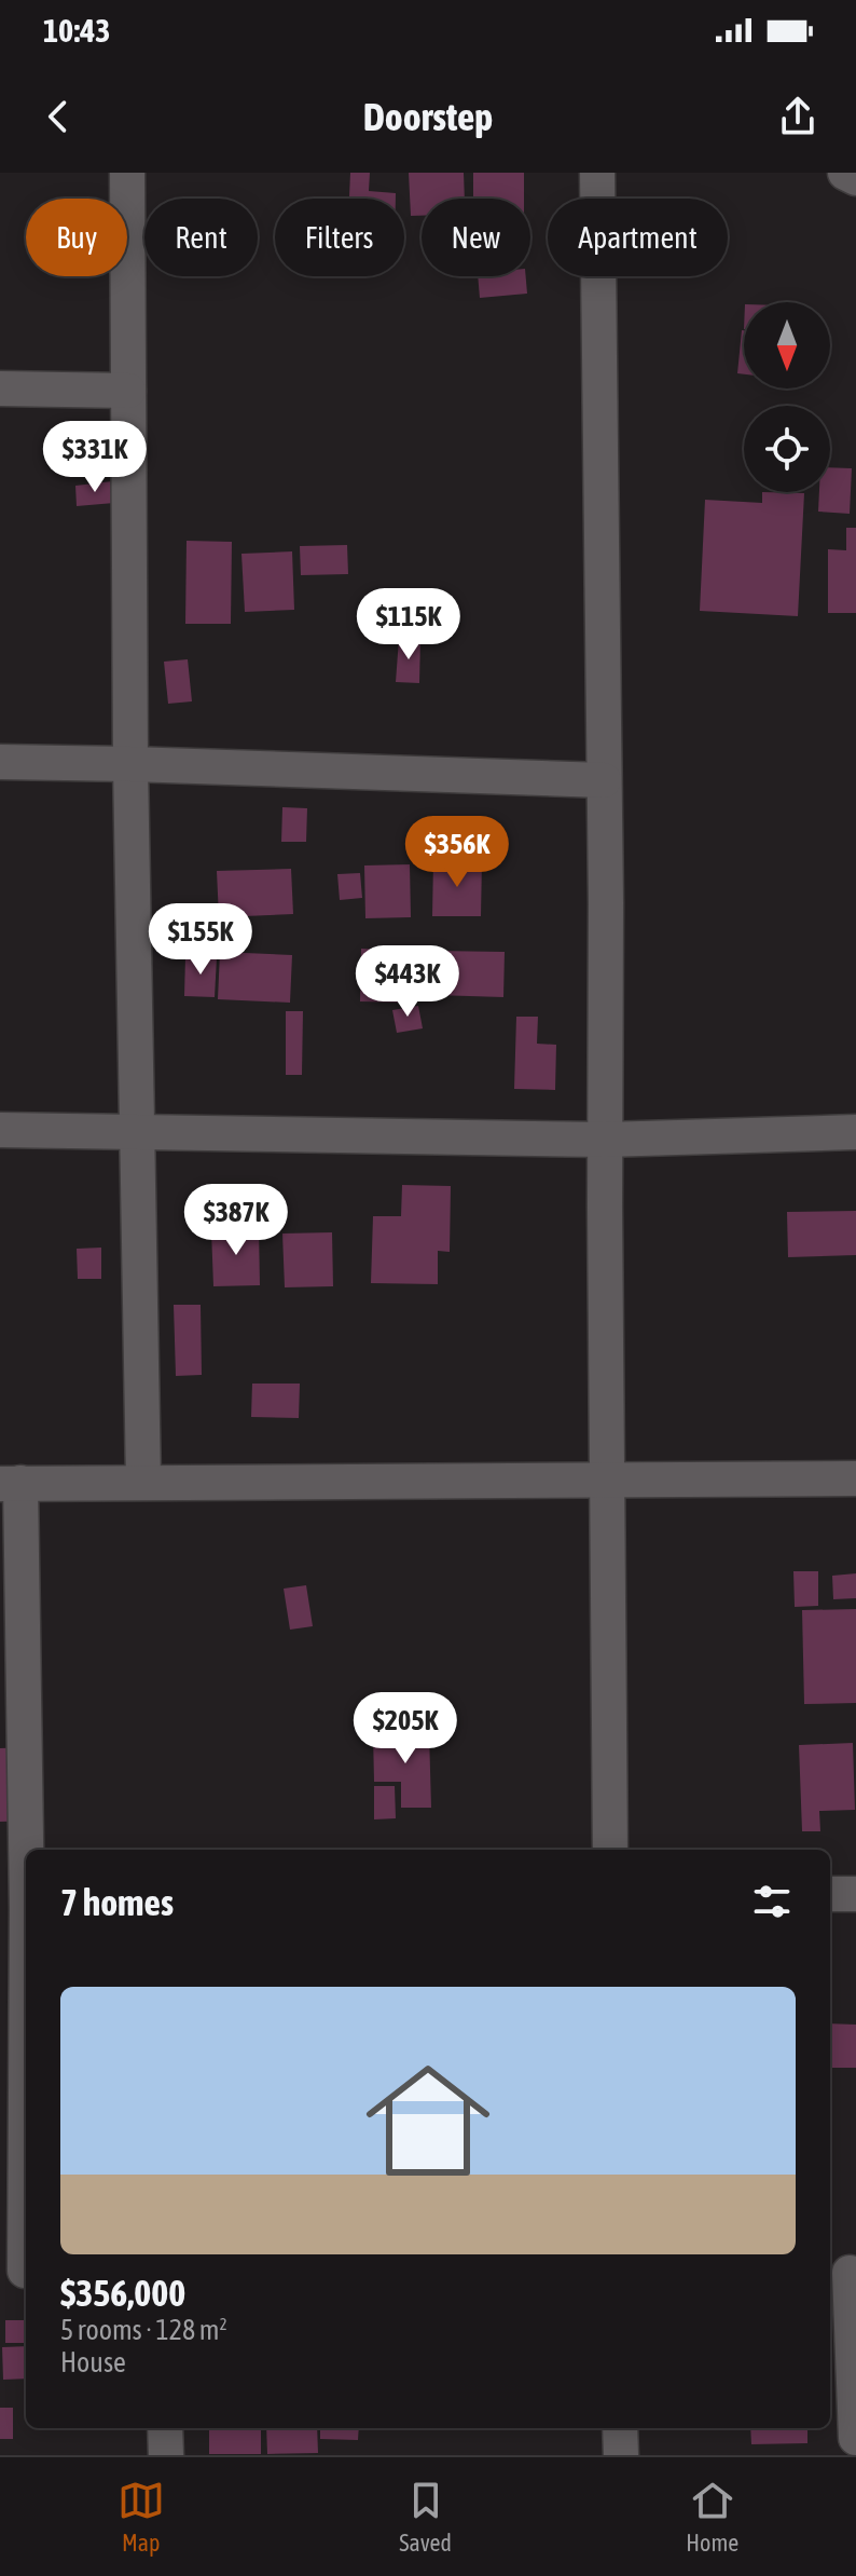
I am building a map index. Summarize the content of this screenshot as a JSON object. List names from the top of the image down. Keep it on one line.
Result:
{"north":"bottom","page":{"status":"10:43","header":"Doorstep","chip":["Buy","Rent","Filters","New","Apartment"],"price":["$331K","$115K","$356K","$155K","$443K","$387K","$205K"],"heading":"7 homes","list":[{"name":"$356,000","note":"5 rooms · 128 m² · House"}],"tabs":["Map","Saved","Home"]}}
